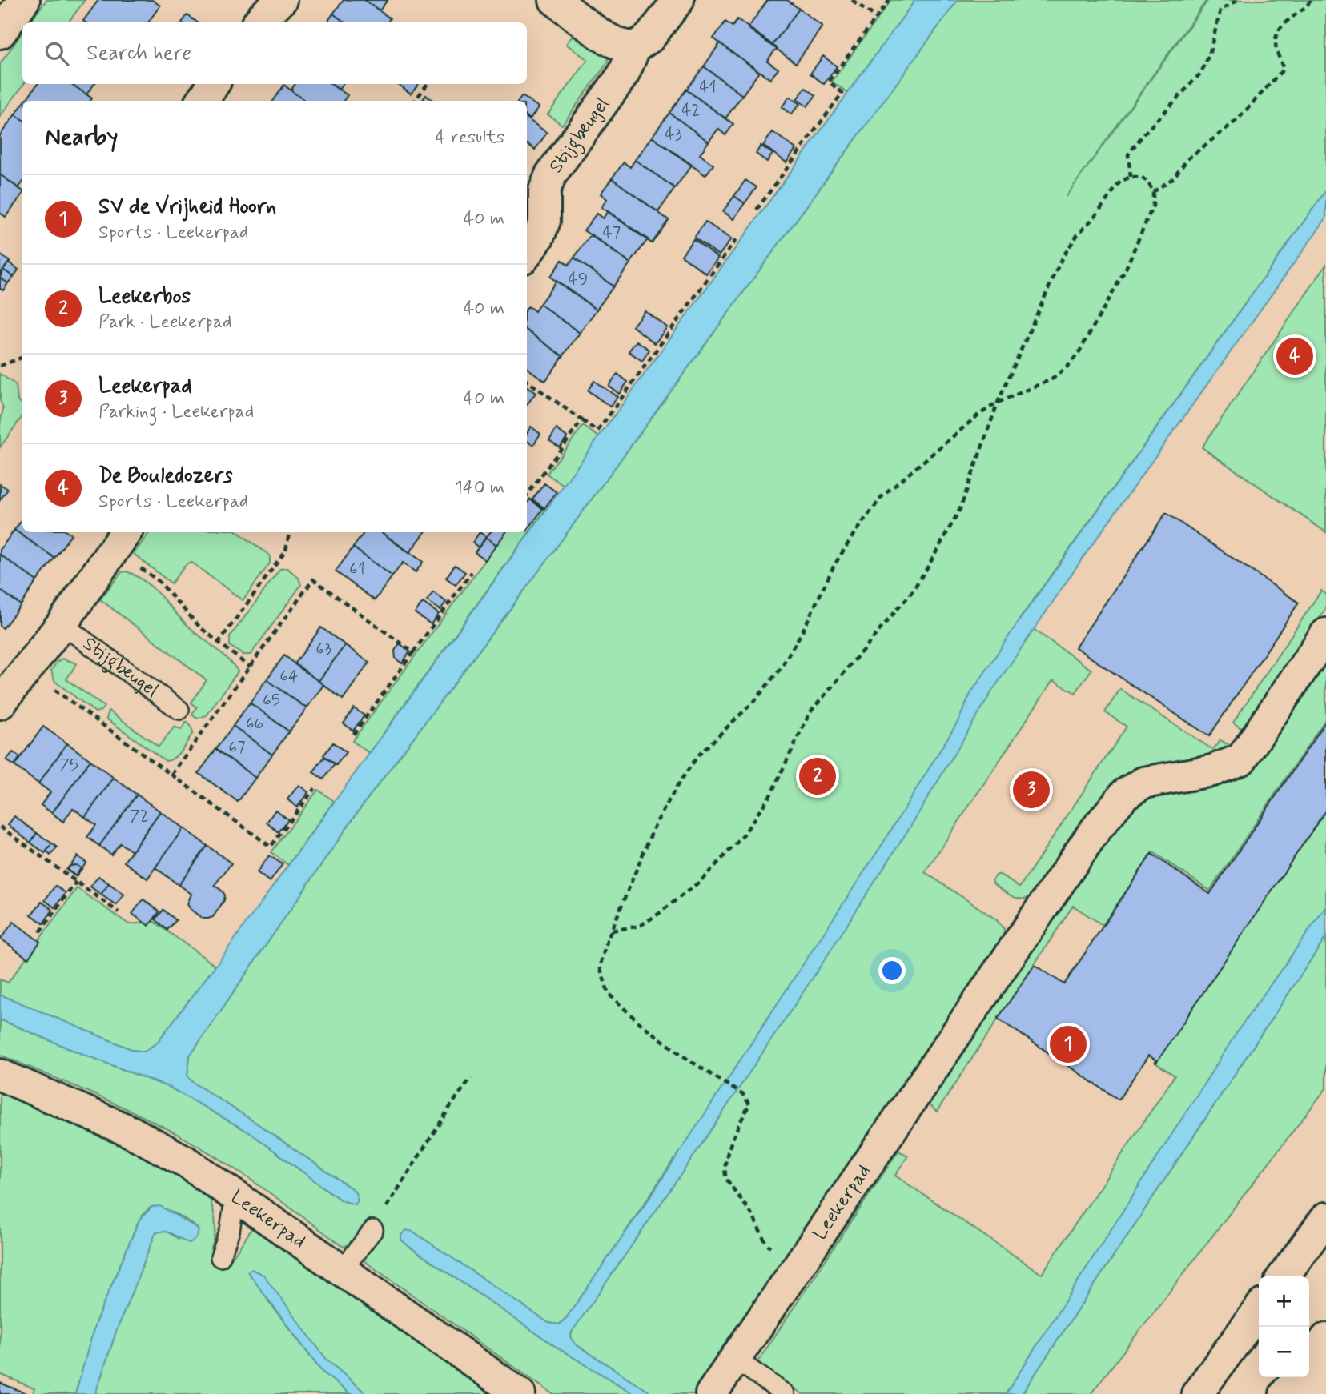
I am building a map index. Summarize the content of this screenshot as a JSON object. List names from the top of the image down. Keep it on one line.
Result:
{"streets":{"main road":["Stijgbeugel","Leekerpad"]},"house_numbers":["41","42","43","47","49","61","63","64","65","66","67","75","72"],"page":{"search":"Search here","heading":["Nearby","4 results"],"list":[{"mark":"1","name":"SV de Vrijheid Hoorn","note":"Sports · Leekerpad","value":"40 m"},{"mark":"2","name":"Leekerbos","note":"Park · Leekerpad","value":"40 m"},{"mark":"3","name":"Leekerpad","note":"Parking · Leekerpad","value":"40 m"},{"mark":"4","name":"De Bouledozers","note":"Sports · Leekerpad","value":"140 m"}],"pins":["4","2","3","1"],"map_buttons":["+","−"]}}
